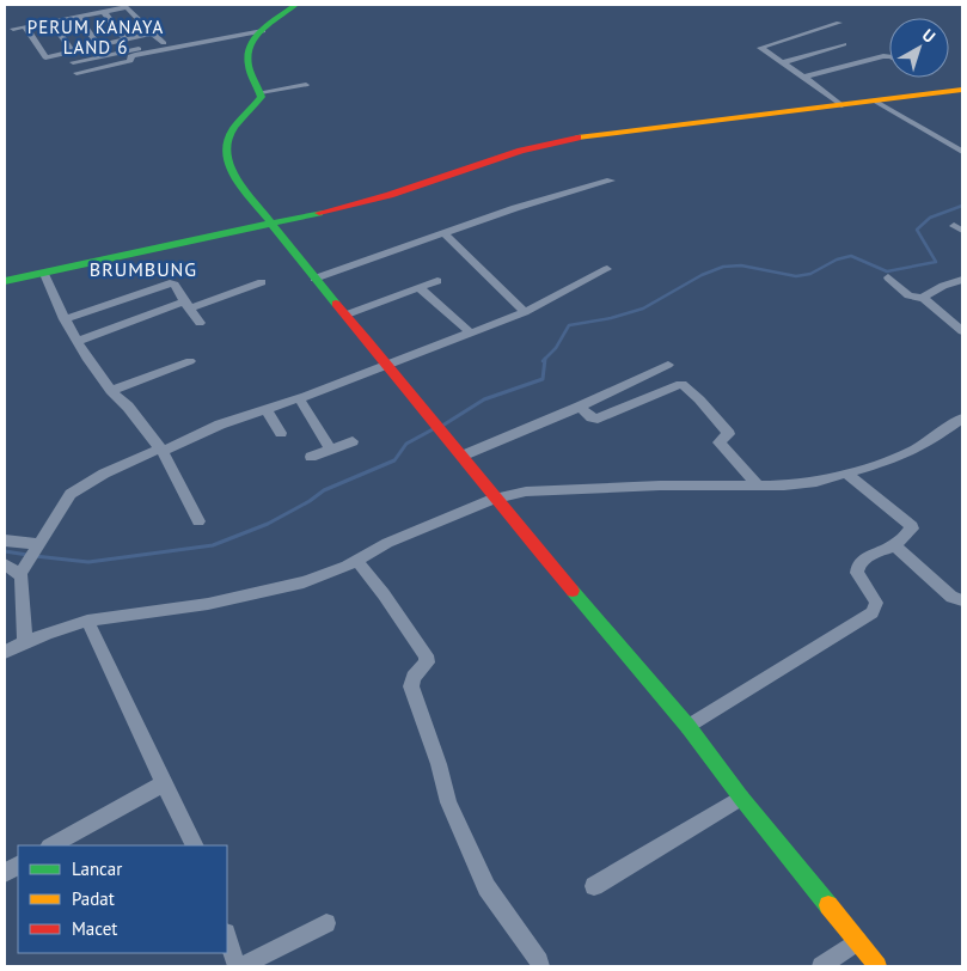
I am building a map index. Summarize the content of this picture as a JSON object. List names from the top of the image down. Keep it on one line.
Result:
{"districts":["PERUM KANAYA LAND 6","BRUMBUNG"],"legend":["Lancar","Padat","Macet"],"north":"top right"}
